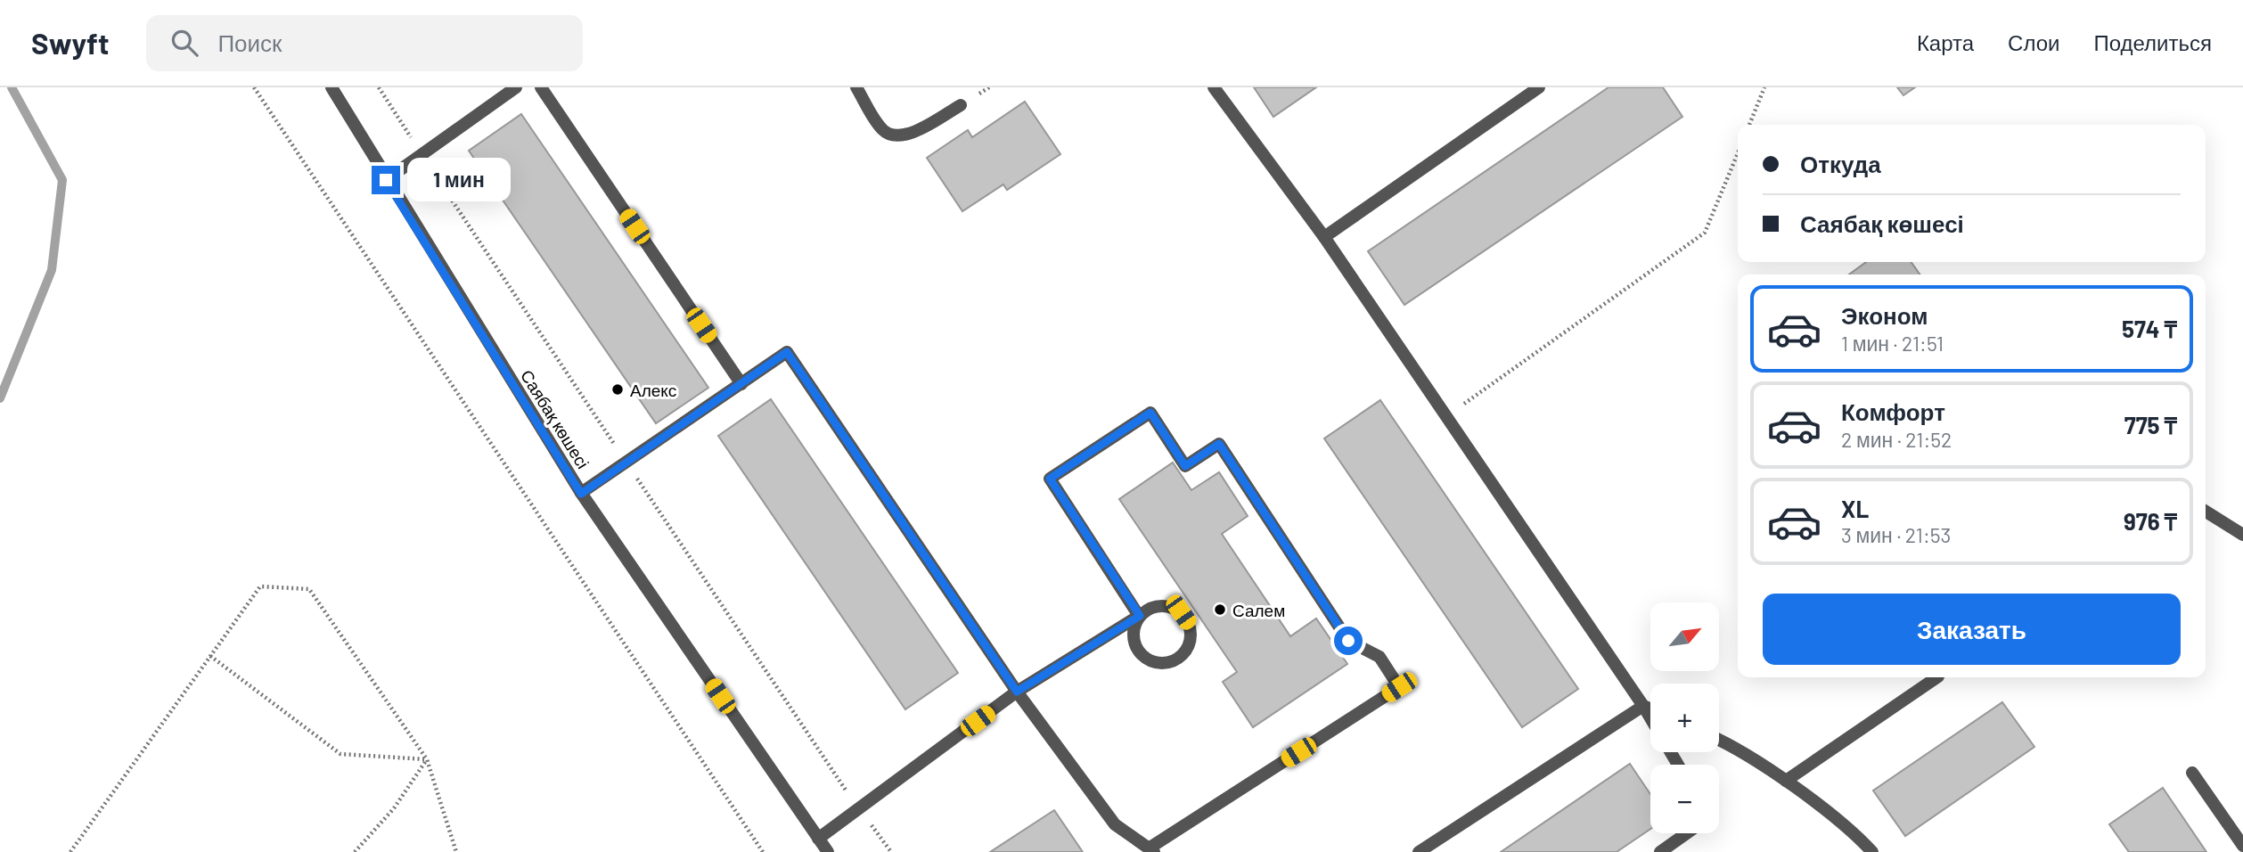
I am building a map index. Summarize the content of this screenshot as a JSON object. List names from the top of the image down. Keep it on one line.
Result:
{"streets":{"street":["Саябақ көшесі"]},"places":["Алекс","Салем"],"north":"top right","page":{"header":"Swyft","search":"Поиск","nav":["Карта","Слои","Поделиться"],"banner":["Откуда","Саябақ көшесі"],"bubble":"1 мин","list":[{"name":"Эконом","note":"1 мин · 21:51","value":"574 ₸"},{"name":"Комфорт","note":"2 мин · 21:52","value":"775 ₸"},{"name":"XL","note":"3 мин · 21:53","value":"976 ₸"}],"buttons":"Заказать","map_buttons":["+","−"]}}
